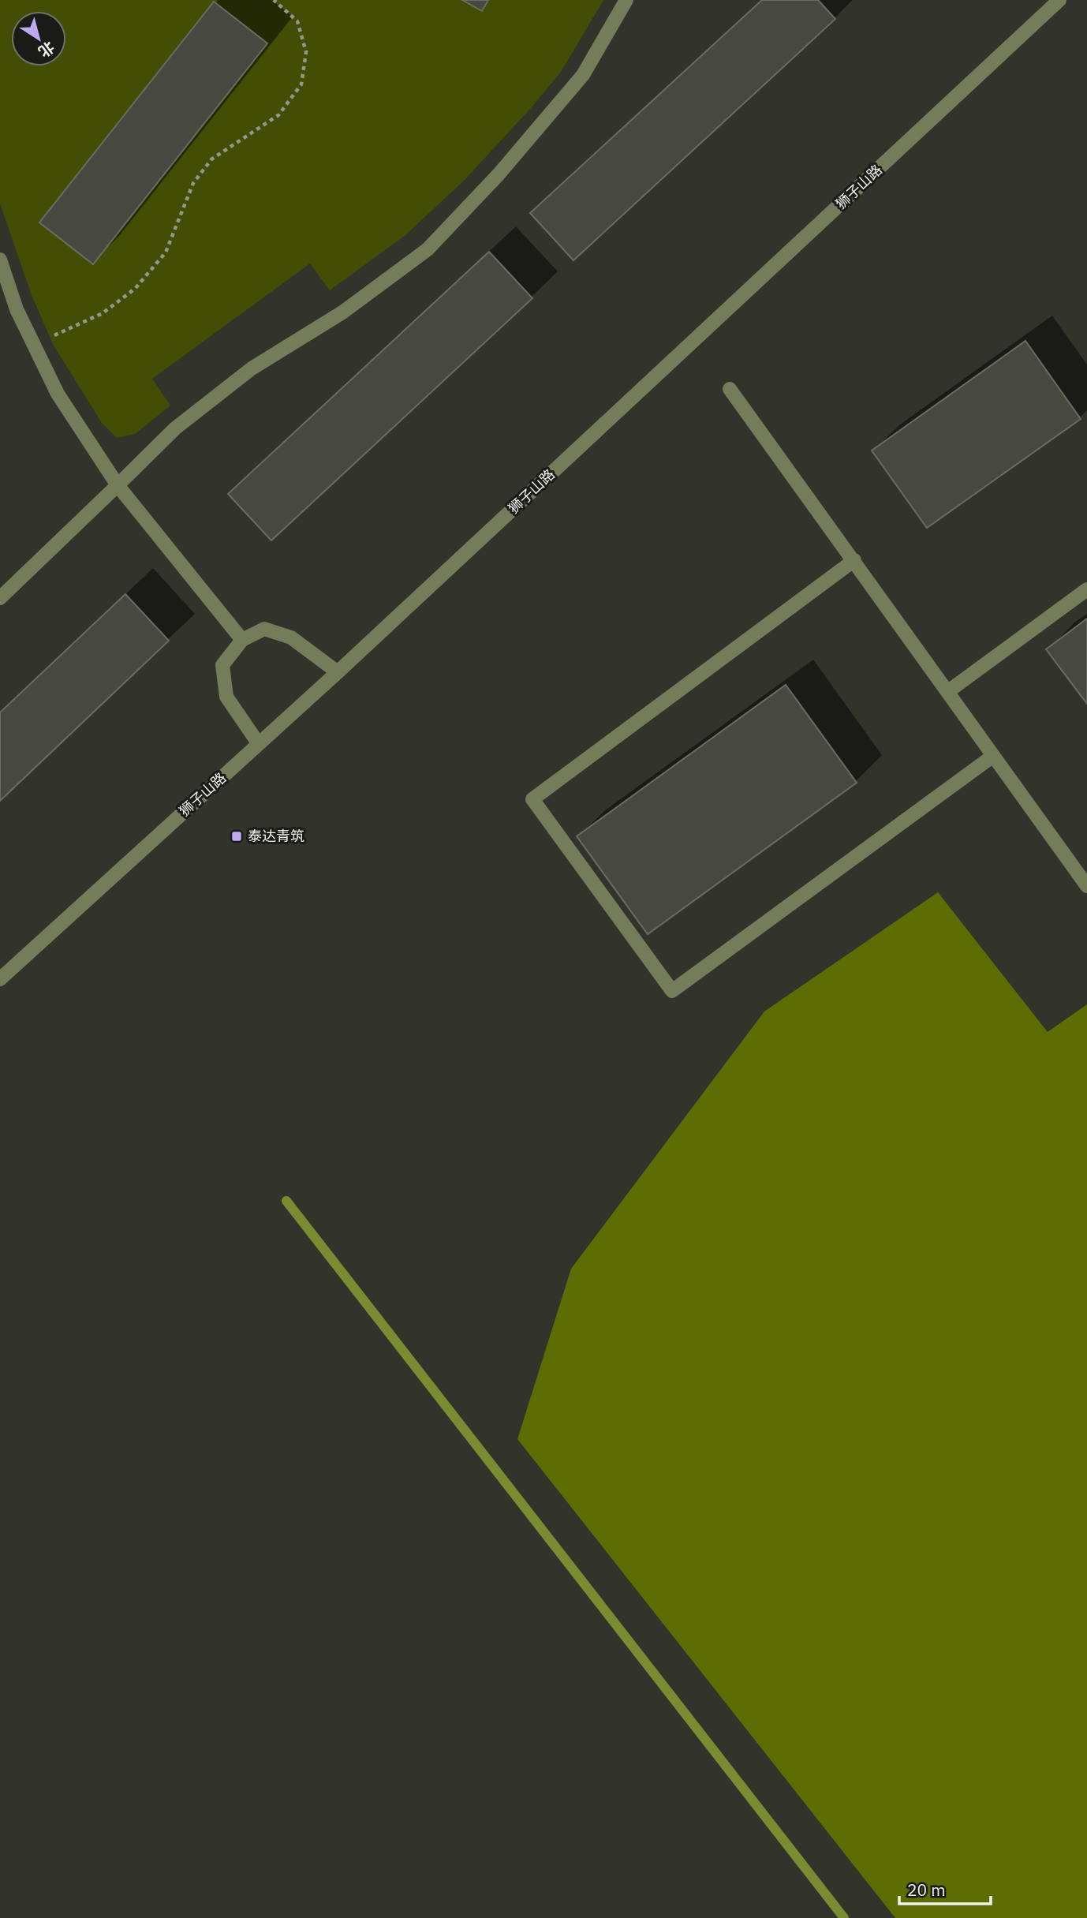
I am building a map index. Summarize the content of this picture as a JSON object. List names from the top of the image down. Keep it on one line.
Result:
{"streets":{"street":["狮子山路"]},"places":{"transit":["泰达青筑"]},"scale_bar":"20 m","north":"bottom right"}
